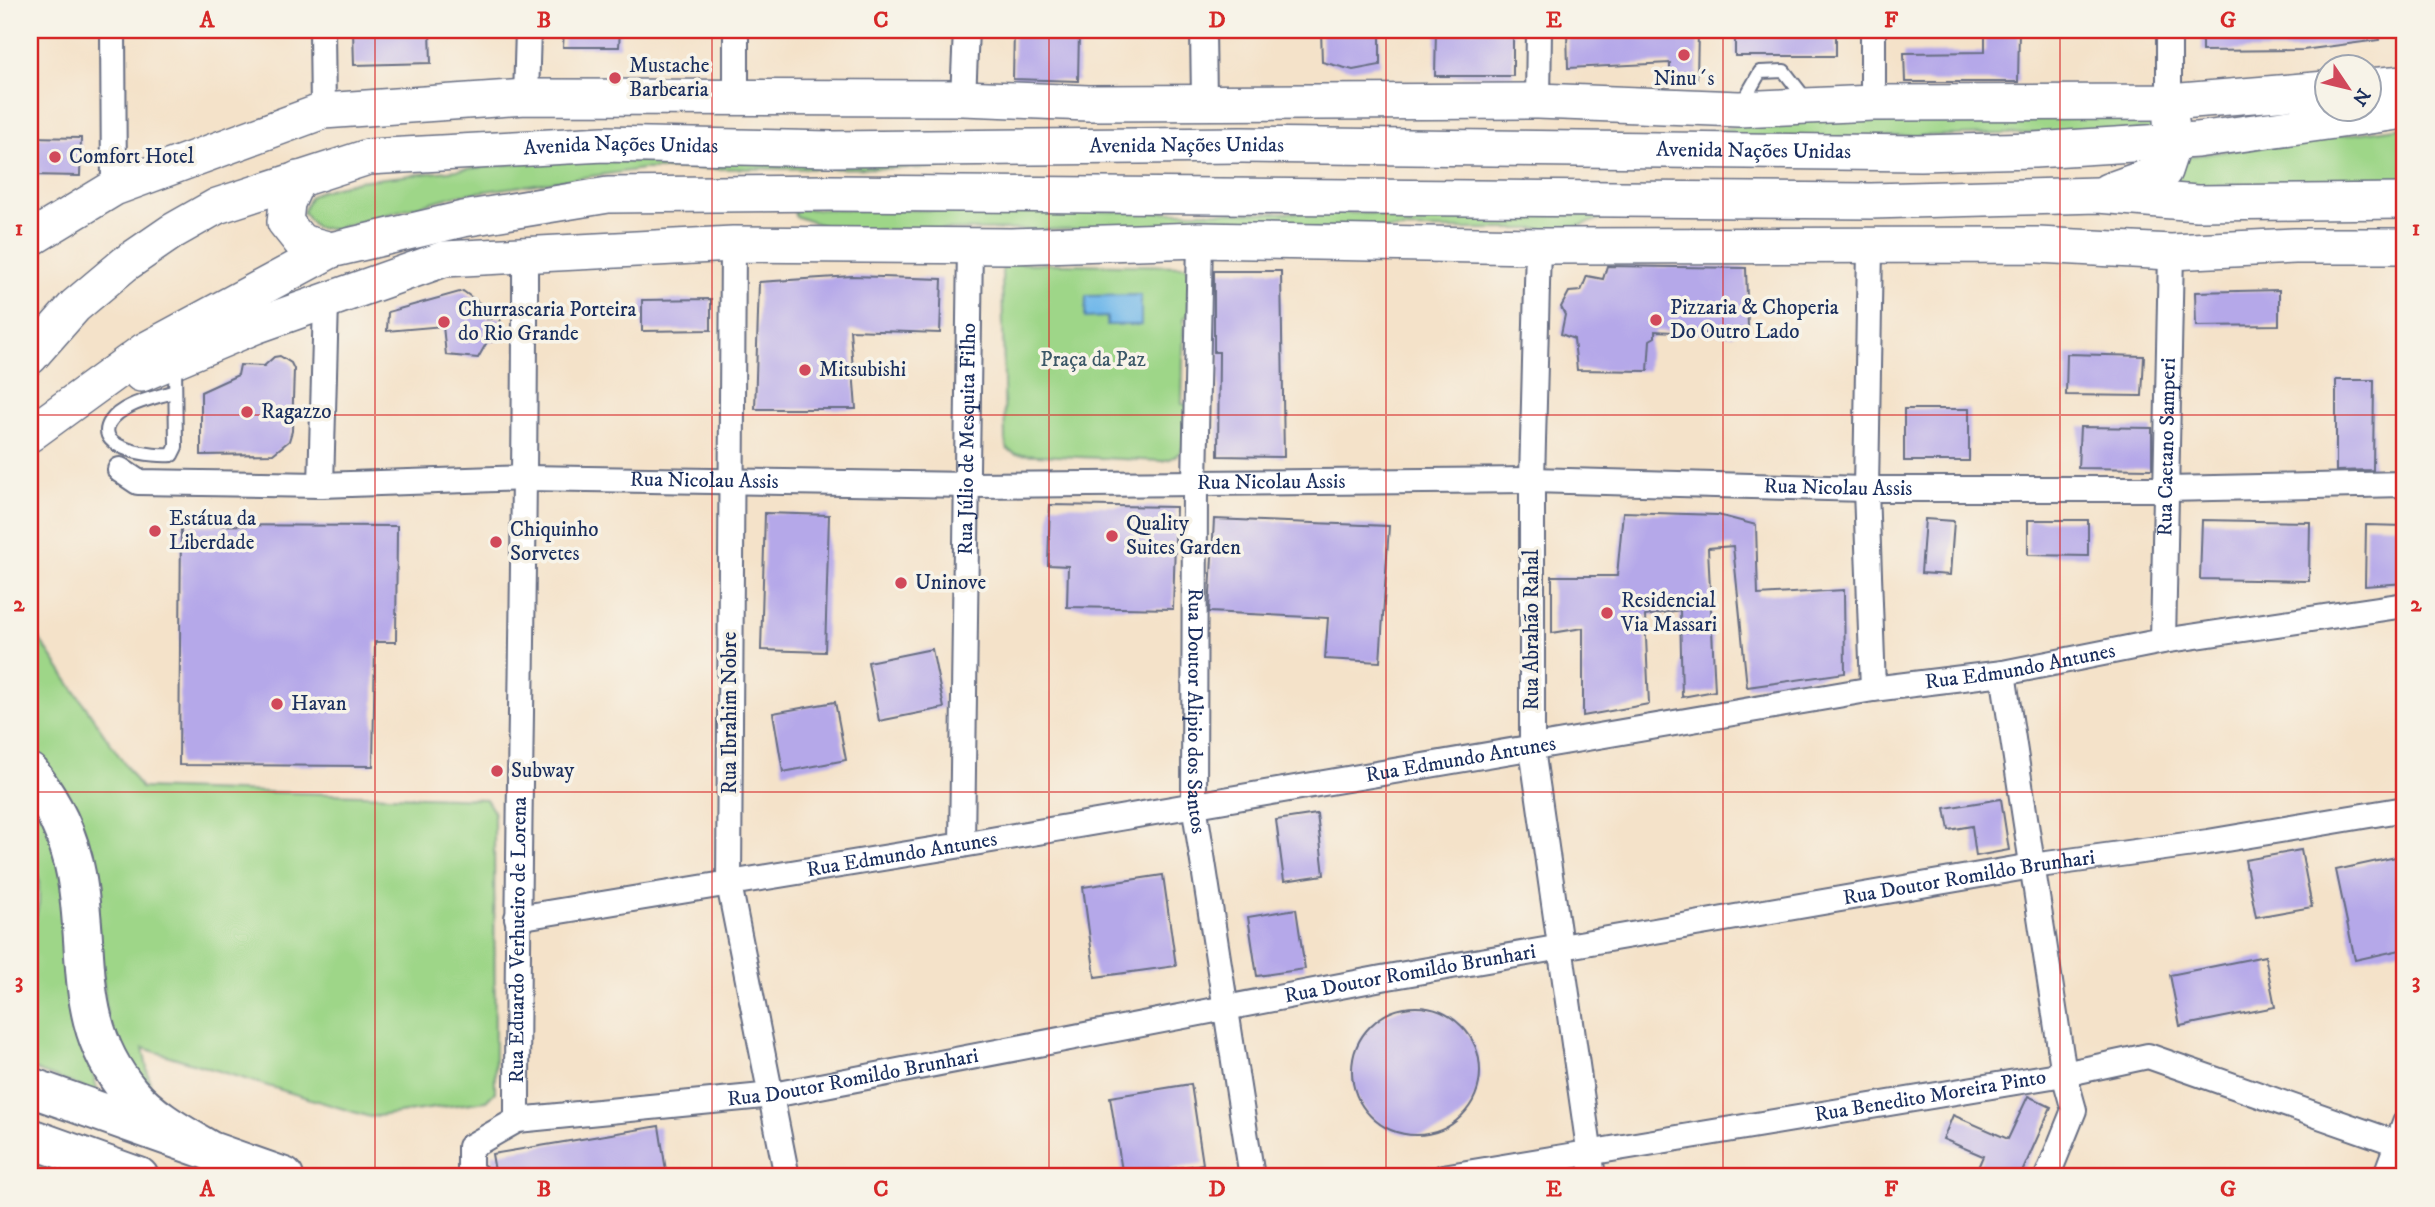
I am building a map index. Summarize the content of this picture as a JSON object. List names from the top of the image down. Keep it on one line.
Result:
{"streets":{"main road":["Avenida Nações Unidas"],"street":["Rua Júlio de Mesquita Filho","Rua Caetano Samperi","Rua Nicolau Assis","Rua Abrahão Rahal","Rua Edmundo Antunes","Rua Doutor Alipio dos Santos","Rua Ibrahim Nobre","Rua Doutor Romildo Brunhari","Rua Eduardo Verhueiro de Lorena","Rua Benedito Moreira Pinto"]},"crossings":[["Rua Júlio de Mesquita Filho","Rua Nicolau Assis"],["Rua Júlio de Mesquita Filho","Rua Edmundo Antunes"],["Rua Caetano Samperi","Rua Nicolau Assis"],["Rua Caetano Samperi","Rua Edmundo Antunes"],["Rua Nicolau Assis","Rua Abrahão Rahal"],["Rua Nicolau Assis","Rua Doutor Alipio dos Santos"],["Rua Nicolau Assis","Rua Ibrahim Nobre"],["Rua Nicolau Assis","Rua Eduardo Verhueiro de Lorena"],["Rua Abrahão Rahal","Rua Edmundo Antunes"],["Rua Abrahão Rahal","Rua Doutor Romildo Brunhari"],["Rua Abrahão Rahal","Rua Benedito Moreira Pinto"],["Rua Edmundo Antunes","Rua Doutor Alipio dos Santos"],["Rua Edmundo Antunes","Rua Ibrahim Nobre"],["Rua Edmundo Antunes","Rua Eduardo Verhueiro de Lorena"],["Rua Doutor Alipio dos Santos","Rua Doutor Romildo Brunhari"],["Rua Ibrahim Nobre","Rua Doutor Romildo Brunhari"],["Rua Doutor Romildo Brunhari","Rua Eduardo Verhueiro de Lorena"]],"parks":["Praça da Paz"],"places":["Ninu´s","Mustache Barbearia","Comfort Hotel","Pizzaria & Choperia Do Outro Lado","Churrascaria Porteira do Rio Grande","Mitsubishi","Ragazzo","Estátua da Liberdade","Quality Suites Garden","Chiquinho Sorvetes","Uninove","Residencial Via Massari","Havan","Subway"],"north":"bottom right","grid":{"columns":["A","B","C","D","E","F","G"],"rows":["1","2","3"]}}
